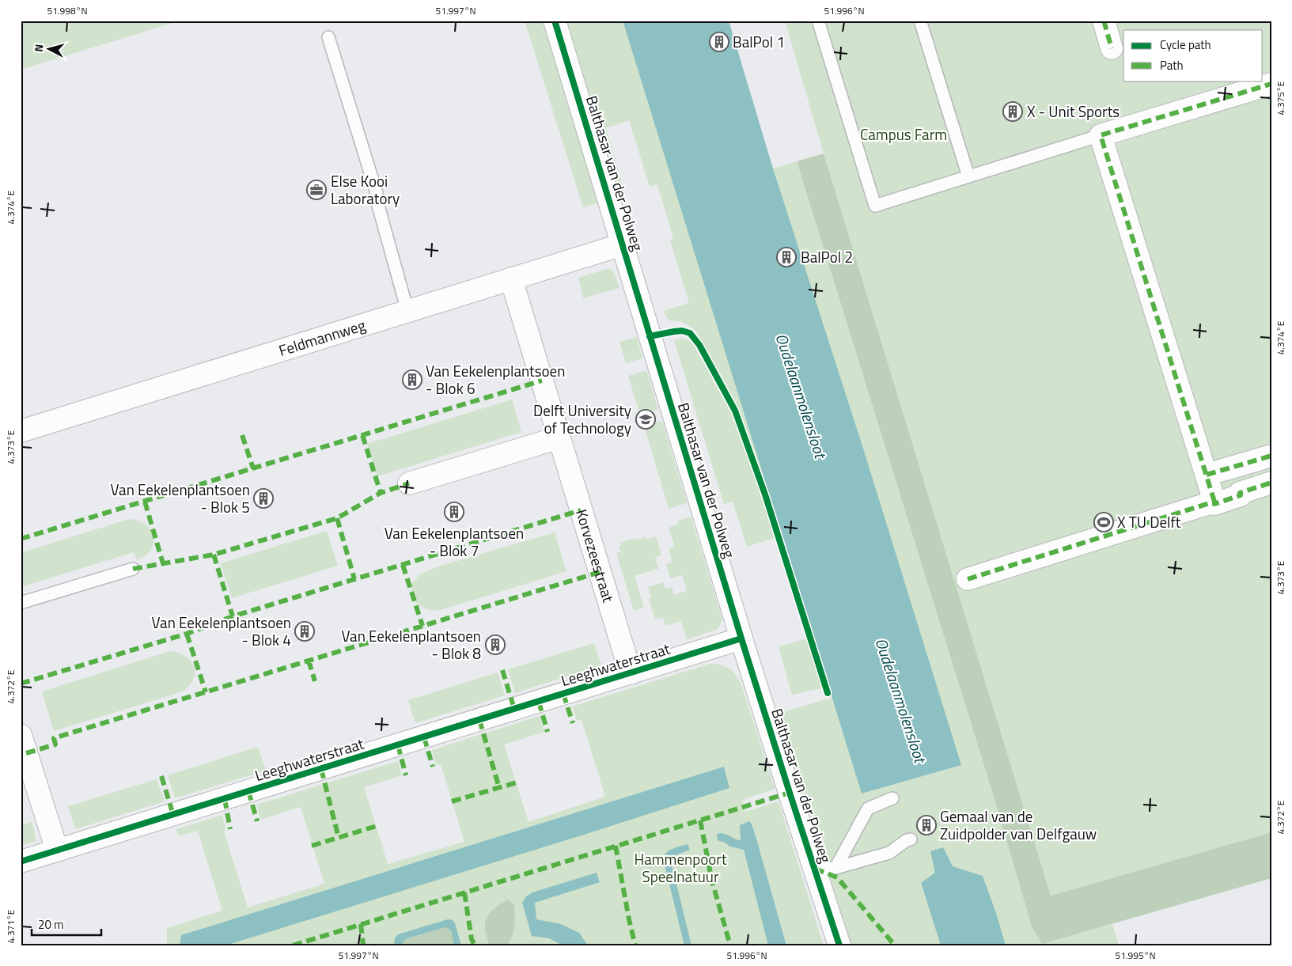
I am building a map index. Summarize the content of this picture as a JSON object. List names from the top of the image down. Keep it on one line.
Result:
{"streets":{"street":["Balthasar van der Polweg","Feldmannweg","Korvezeestraat","Leeghwaterstraat"]},"crossings":[["Balthasar van der Polweg","Feldmannweg"],["Balthasar van der Polweg","Leeghwaterstraat"],["Feldmannweg","Korvezeestraat"],["Korvezeestraat","Leeghwaterstraat"]],"water":["Oudelaanmolensloot"],"parks":["Campus Farm","Hammenpoort Speelnatuur"],"places":{"building":["BalPol 1","X - Unit Sports","BalPol 2","Van Eekelenplantsoen - Blok 6","Van Eekelenplantsoen - Blok 5","Van Eekelenplantsoen - Blok 7","Van Eekelenplantsoen - Blok 4","Van Eekelenplantsoen - Blok 8","Gemaal van de Zuidpolder van Delfgauw"],"office":["Else Kooi Laboratory"],"school or university":["Delft University of Technology"],"sports":["X TU Delft"]},"legend":["Cycle path","Path"],"scale_bar":"20 m","north":"left","coordinates":["51.998°N","51.997°N","51.996°N","4.375°E","4.374°E","4.373°E","4.372°E","4.371°E","51.995°N"]}
